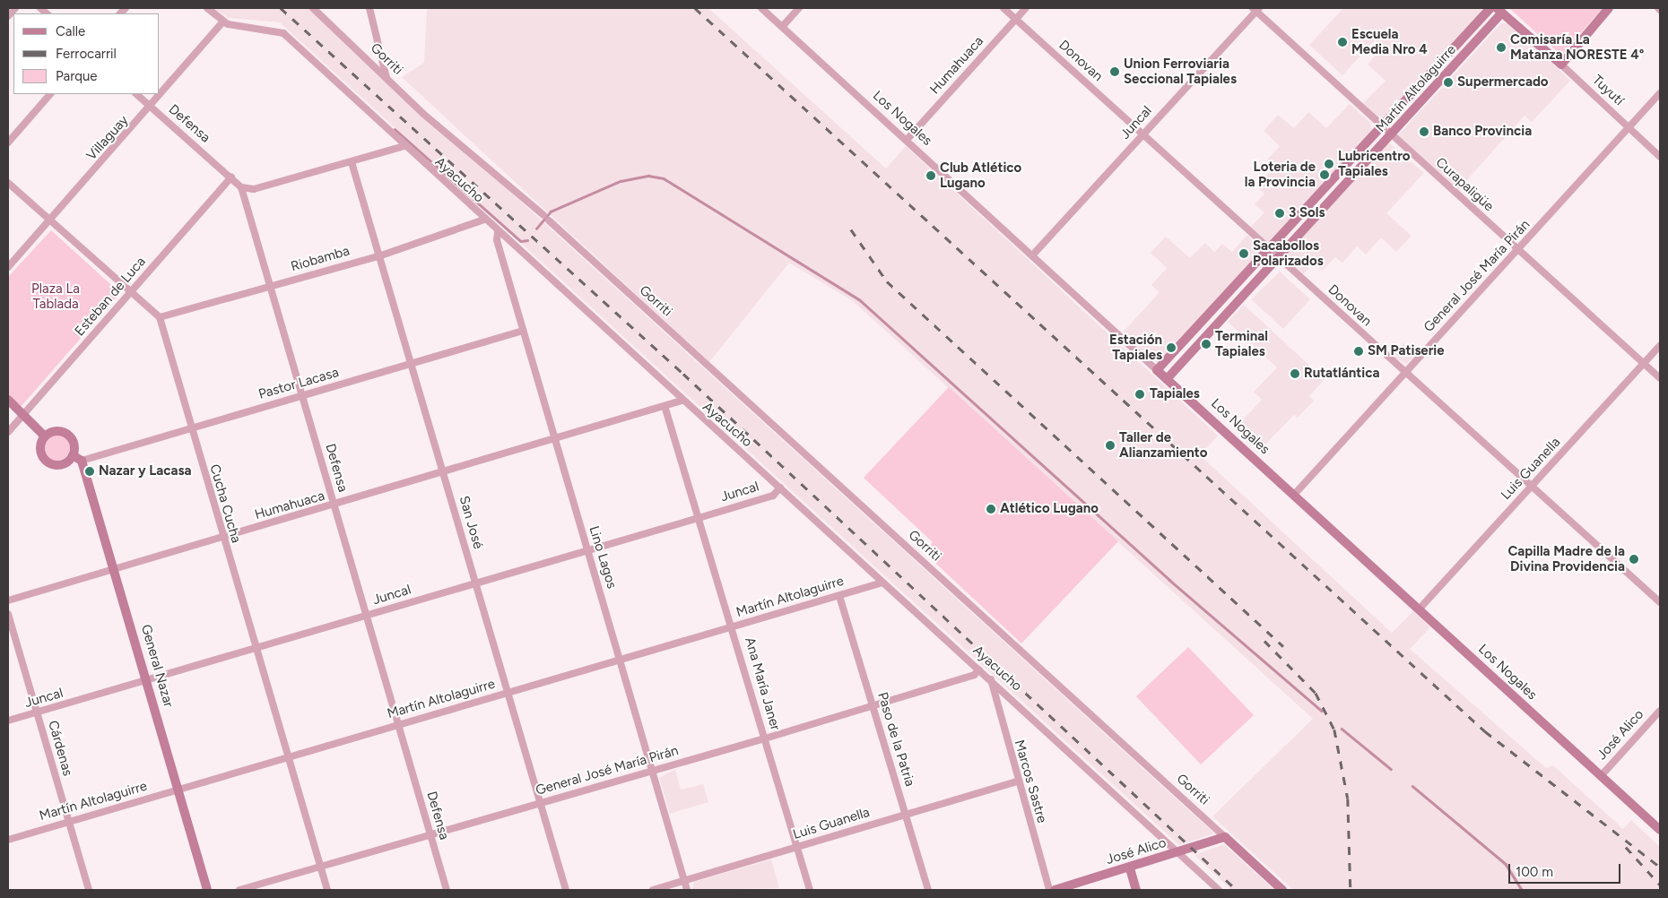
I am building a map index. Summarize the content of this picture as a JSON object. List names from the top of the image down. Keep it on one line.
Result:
{"streets":{"street":["Gorriti","Donovan","Humahuaca","Martín Altolaguirre","Tuyutí","Los Nogales","Juncal","Defensa","Villaguay","Ayacucho","Curapaligüe","Riobamba","General José María Pirán","Esteban de Luca","Pastor Lacasa","Luis Guanella","Cucha Cucha","San José","Lino Lagos","General Nazar","Ana María Janer","José Alico","Paso de la Patria","Cárdenas","Marcos Sastre"]},"crossings":[["Gorriti","José Alico"],["Donovan","Humahuaca"],["Donovan","Martín Altolaguirre"],["Donovan","Juncal"],["Donovan","General José María Pirán"],["Donovan","Luis Guanella"],["Humahuaca","Los Nogales"],["Humahuaca","Defensa"],["Humahuaca","Ayacucho"],["Humahuaca","Cucha Cucha"],["Humahuaca","San José"],["Humahuaca","Lino Lagos"],["Humahuaca","General Nazar"],["Humahuaca","Ana María Janer"],["Martín Altolaguirre","Tuyutí"],["Martín Altolaguirre","Los Nogales"],["Martín Altolaguirre","Defensa"],["Martín Altolaguirre","Ayacucho"],["Martín Altolaguirre","Curapaligüe"],["Martín Altolaguirre","Cucha Cucha"],["Martín Altolaguirre","San José"],["Martín Altolaguirre","Lino Lagos"],["Martín Altolaguirre","General Nazar"],["Martín Altolaguirre","Ana María Janer"],["Martín Altolaguirre","Paso de la Patria"],["Martín Altolaguirre","Cárdenas"],["Tuyutí","General José María Pirán"],["Los Nogales","Juncal"],["Los Nogales","General José María Pirán"],["Los Nogales","Luis Guanella"],["Los Nogales","José Alico"],["Juncal","Defensa"],["Juncal","Ayacucho"],["Juncal","Curapaligüe"],["Juncal","Cucha Cucha"],["Juncal","San José"],["Juncal","Lino Lagos"],["Juncal","General Nazar"],["Juncal","Ana María Janer"],["Juncal","Cárdenas"],["Defensa","Villaguay"],["Defensa","Riobamba"],["Defensa","General José María Pirán"],["Defensa","Esteban de Luca"],["Defensa","Pastor Lacasa"],["Villaguay","Ayacucho"],["Ayacucho","Riobamba"],["Ayacucho","General José María Pirán"],["Ayacucho","Lino Lagos"],["Ayacucho","José Alico"],["Ayacucho","Marcos Sastre"],["Curapaligüe","General José María Pirán"],["Curapaligüe","Luis Guanella"],["Riobamba","Cucha Cucha"],["Riobamba","San José"],["General José María Pirán","Cucha Cucha"],["General José María Pirán","San José"],["General José María Pirán","Lino Lagos"],["General José María Pirán","Ana María Janer"],["General José María Pirán","Paso de la Patria"],["Pastor Lacasa","Cucha Cucha"],["Pastor Lacasa","San José"],["Pastor Lacasa","Lino Lagos"],["Pastor Lacasa","General Nazar"],["Luis Guanella","Lino Lagos"],["Luis Guanella","Ana María Janer"],["Luis Guanella","Paso de la Patria"],["Luis Guanella","Marcos Sastre"]],"parks":["Plaza La Tablada"],"places":["Escuela Media Nro 4","Comisaría La Matanza NORESTE 4°","Union Ferroviaria Seccional Tapiales","Supermercado","Banco Provincia","Lubricentro Tapiales","Loteria de la Provincia","Club Atlético Lugano","3 Sols","Sacabollos Polarizados","Terminal Tapiales","Estación Tapiales","SM Patiserie","Rutatlántica","Tapiales","Taller de Alianzamiento","Nazar y Lacasa","Atlético Lugano","Capilla Madre de la Divina Providencia"],"legend":["Calle","Ferrocarril","Parque"],"scale_bar":"100 m"}
